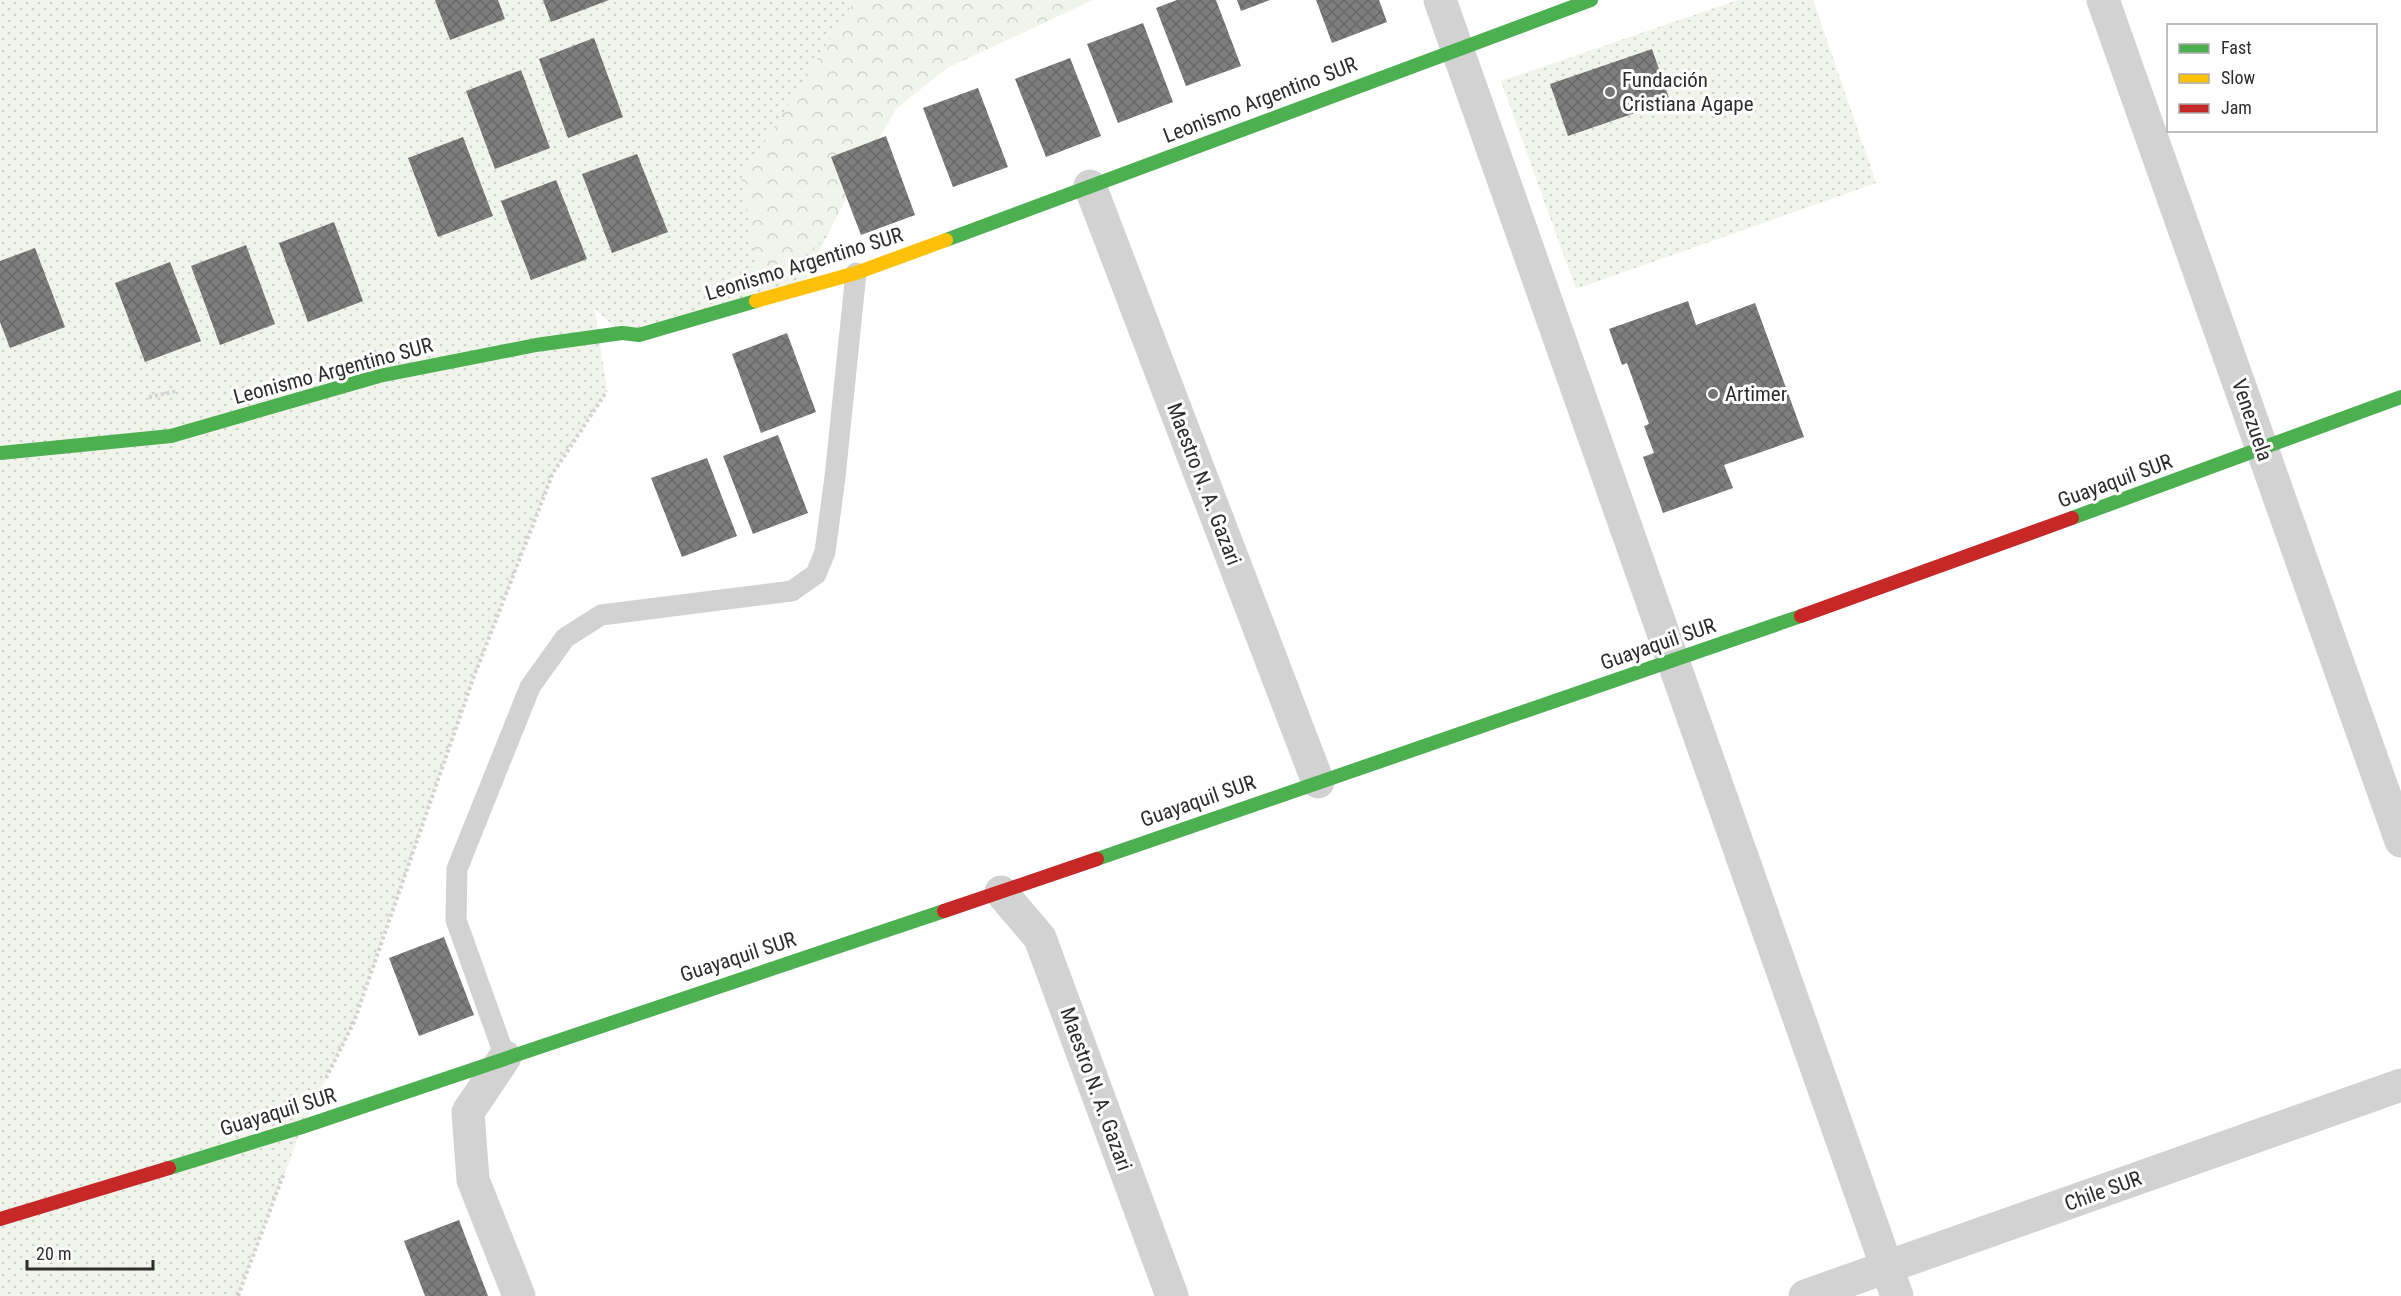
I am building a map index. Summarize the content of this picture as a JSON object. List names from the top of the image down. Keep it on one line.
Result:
{"streets":{"street":["Leonismo Argentino SUR","Venezuela","Guayaquil SUR","Maestro N. A. Gazari","Chile SUR"]},"crossings":[["Leonismo Argentino SUR","Maestro N. A. Gazari"],["Venezuela","Guayaquil SUR"],["Guayaquil SUR","Maestro N. A. Gazari"]],"places":["Fundación Cristiana Agape","Artimer"],"legend":["Fast","Slow","Jam"],"scale_bar":"20 m"}
